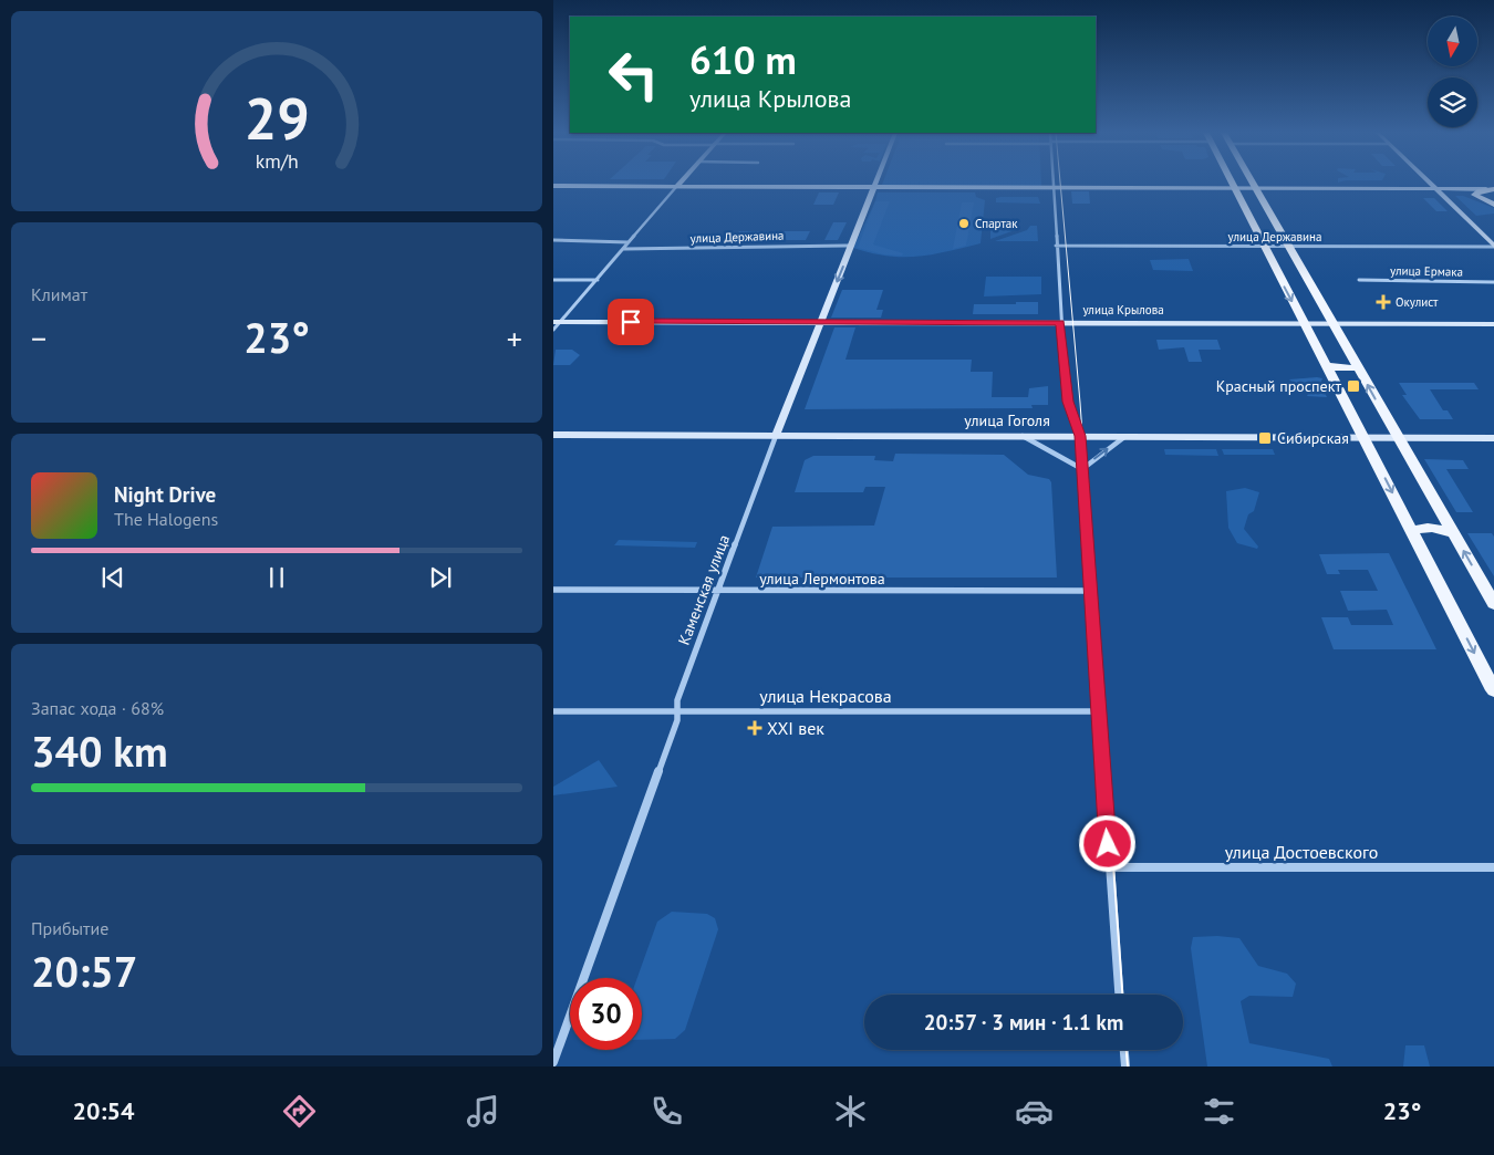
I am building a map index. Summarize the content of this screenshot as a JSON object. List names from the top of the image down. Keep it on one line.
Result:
{"streets":{"street":["улица Державина","улица Ермака","улица Крылова","улица Гоголя","улица Лермонтова","Каменская улица","улица Некрасова","улица Достоевского"]},"crossings":[["улица Державина","Каменская улица"],["улица Крылова","Каменская улица"],["улица Гоголя","Каменская улица"],["улица Лермонтова","Каменская улица"],["Каменская улица","улица Некрасова"]],"places":{"other":["Спартак"],"health":["Окулист","XXI век"],"transit":["Красный проспект","Сибирская"]},"north":"bottom","page":{"turn":["610 m","улица Крылова"],"tile":["Климат",["Запас хода · 68%","340 km"],["Прибытие","20:57"]],"heat":["−","23°","+"],"song":["Night Drive","The Halogens"],"limit":"30","trip":"20:57 · 3 мин · 1.1 km","tabs":["20:54","23°"],"gauge":["29","km/h"]}}
